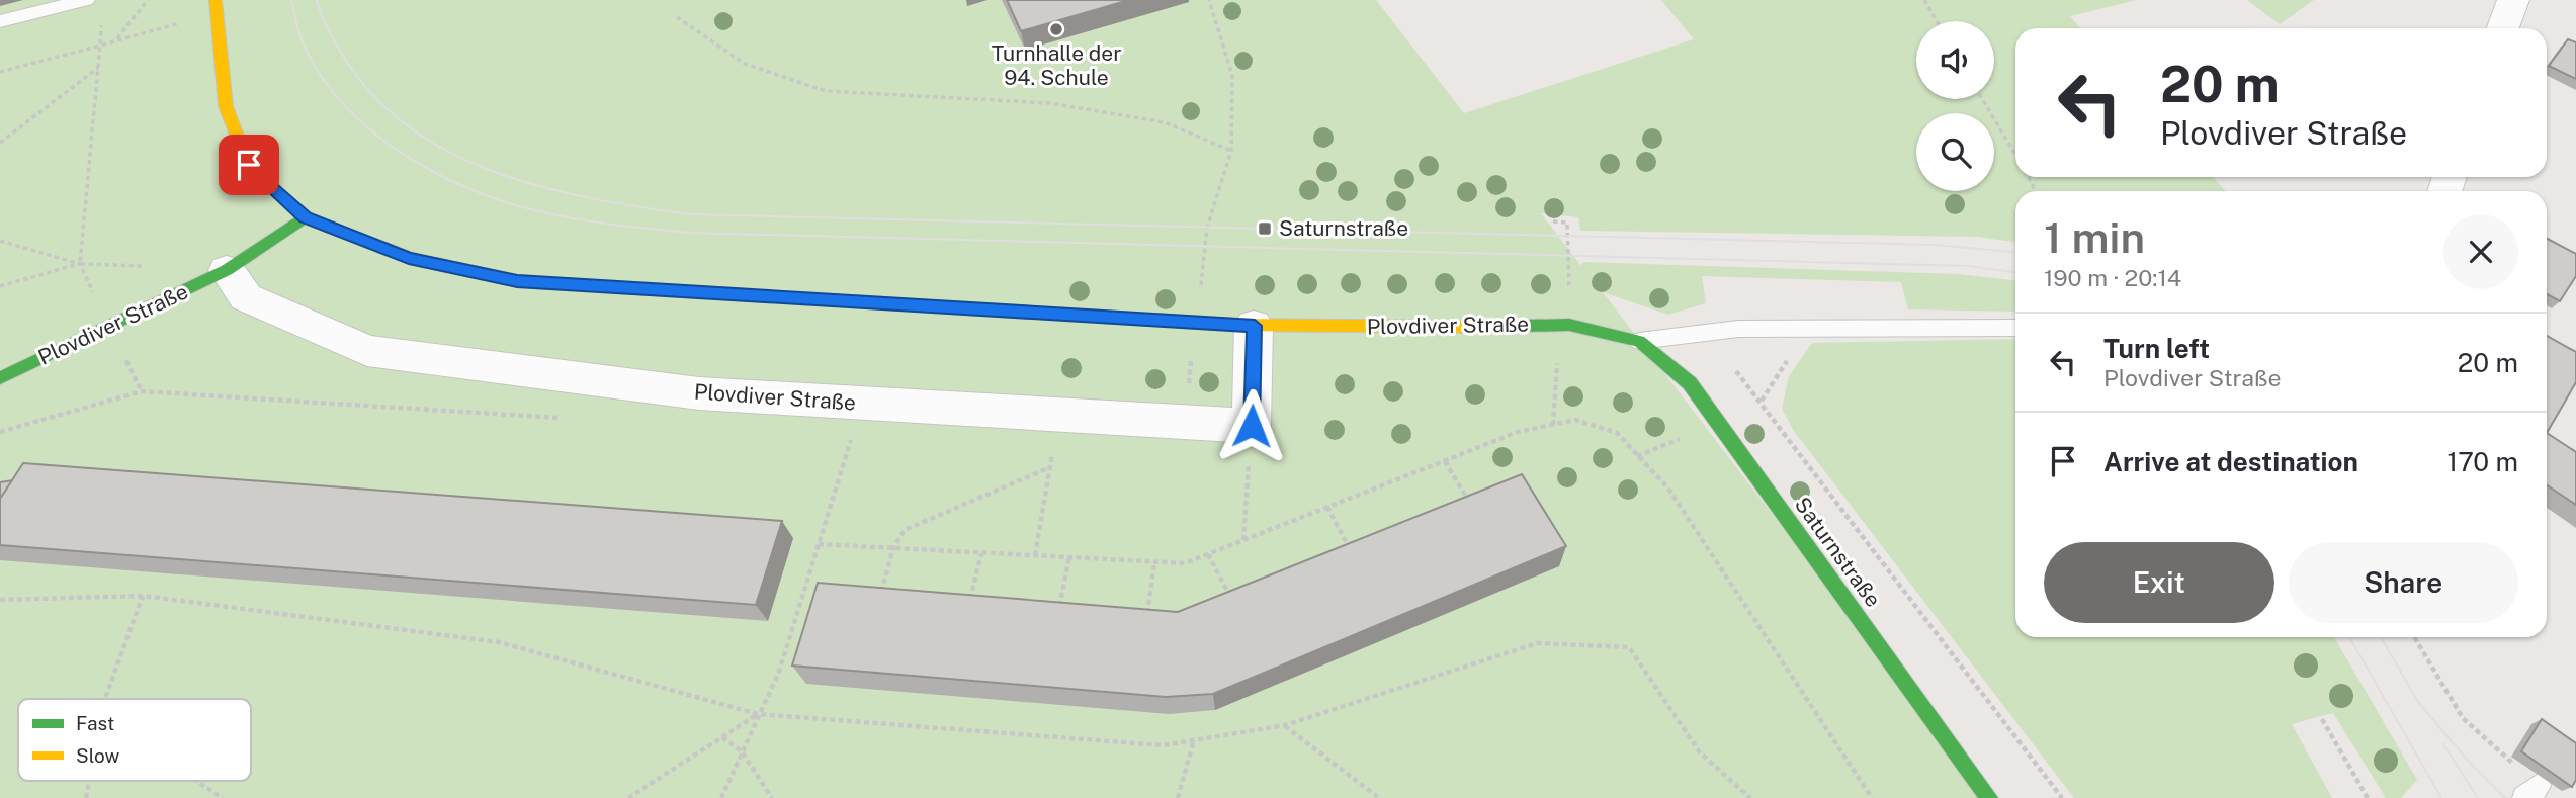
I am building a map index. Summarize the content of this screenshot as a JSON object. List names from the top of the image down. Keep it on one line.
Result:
{"streets":{"street":["Plovdiver Straße","Saturnstraße"]},"crossings":[["Plovdiver Straße","Saturnstraße"]],"places":{"other":["Turnhalle der 94. Schule"],"transit":["Saturnstraße"]},"legend":["Fast","Slow"],"page":{"turn":["20 m","Plovdiver Straße"],"heading":["1 min","190 m · 20:14"],"list":[{"name":"Turn left","note":"Plovdiver Straße","value":"20 m"},{"name":"Arrive at destination","value":"170 m"}],"buttons":["Exit","Share"]}}
